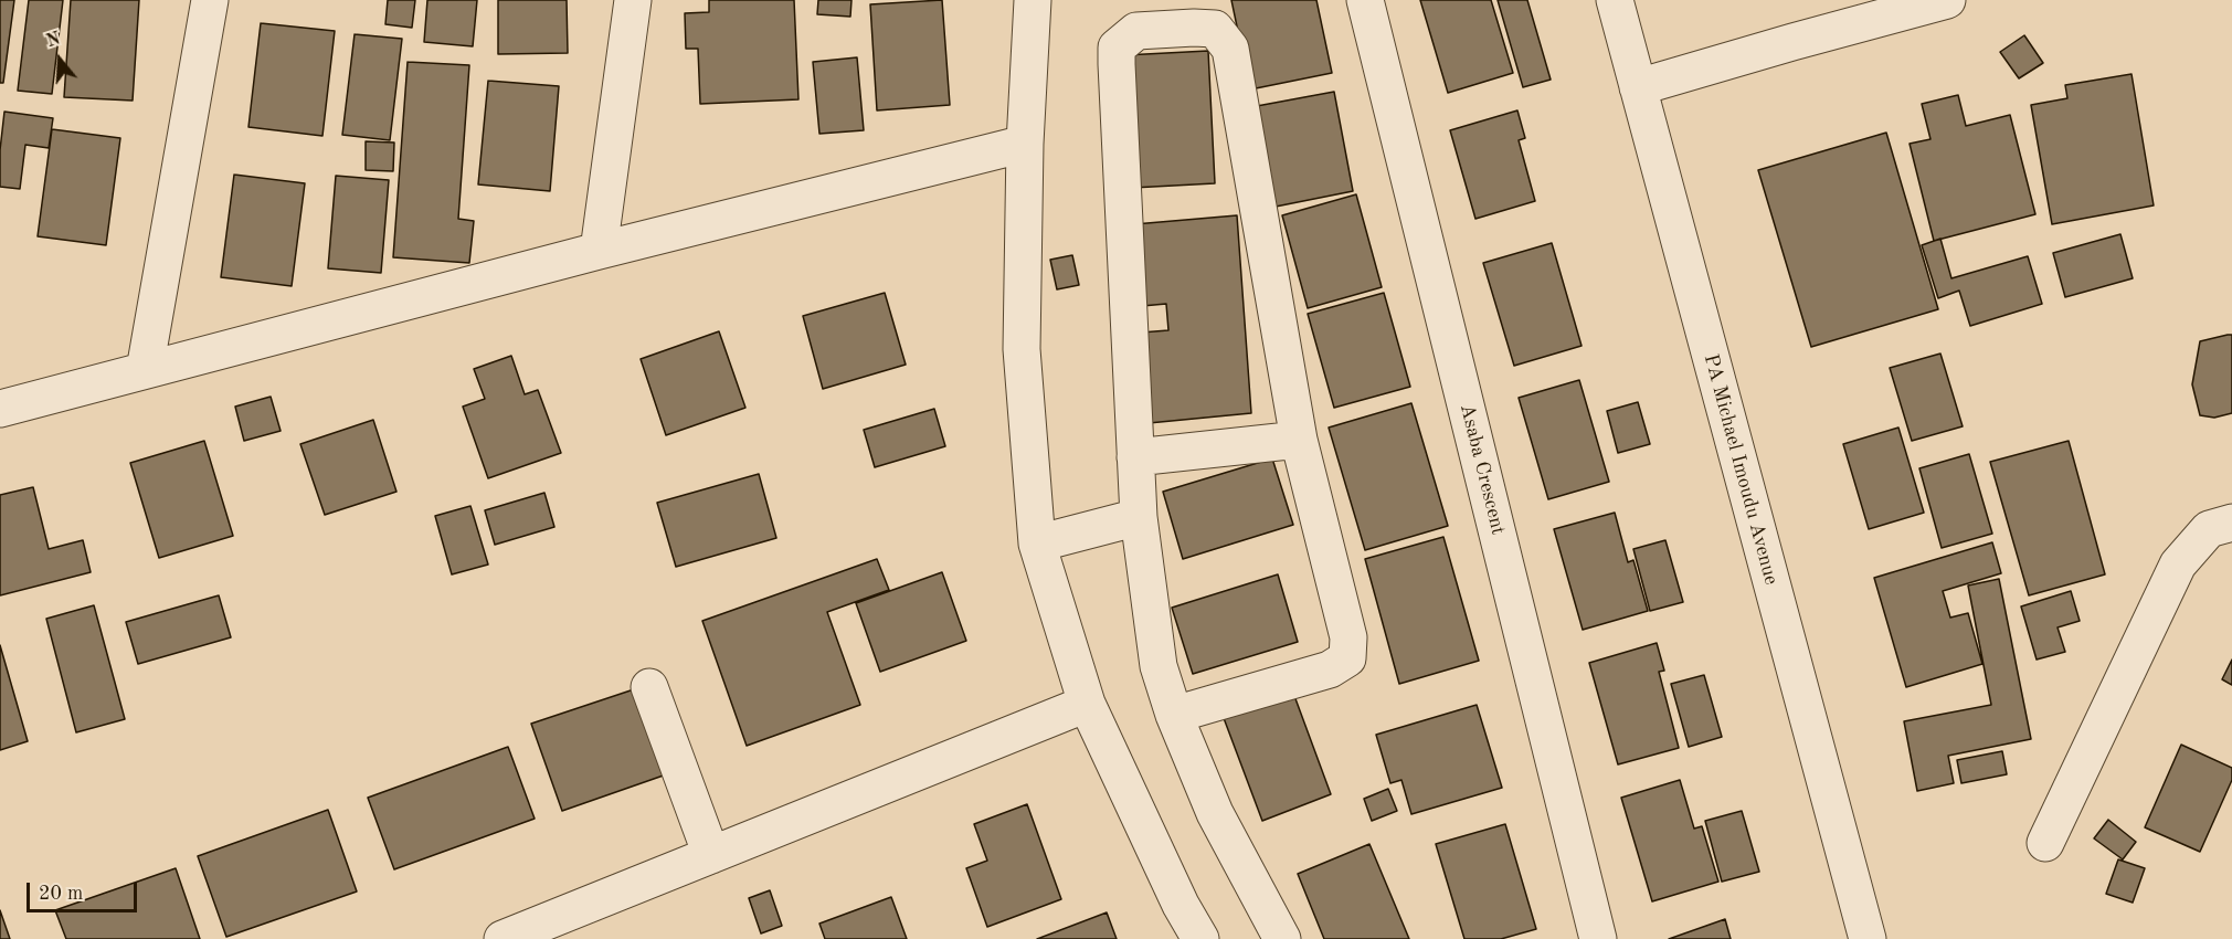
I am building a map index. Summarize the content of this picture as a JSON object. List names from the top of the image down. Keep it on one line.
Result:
{"streets":{"street":["Asaba Crescent","PA Michael Imoudu Avenue"]},"scale_bar":"20 m","north":"top"}
